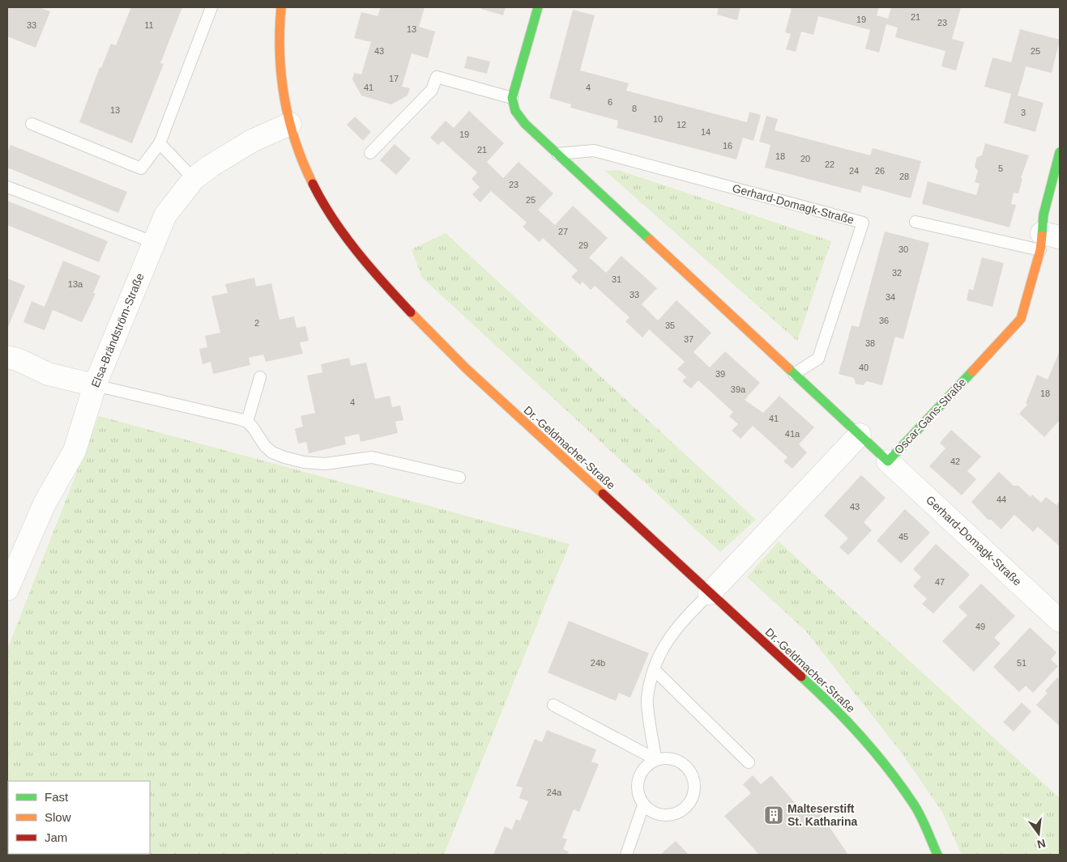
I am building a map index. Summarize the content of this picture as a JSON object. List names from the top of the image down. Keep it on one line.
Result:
{"streets":{"street":["Gerhard-Domagk-Straße","Elsa-Brändström-Straße","Oscar-Gans-Straße","Dr.-Geldmacher-Straße"]},"crossings":[["Gerhard-Domagk-Straße","Oscar-Gans-Straße"],["Elsa-Brändström-Straße","Dr.-Geldmacher-Straße"]],"places":{"building":["Malteserstift St. Katharina"]},"house_numbers":["21","19","23","33","11","13","43","25","17","41","4","6","8","13","3","10","12","14","19","16","21","18","20","22","5","24","26","28","23","25","27","29","30","32","31","13a","33","34","36","2","35","37","38","40","39","39a","18","4","41","41a","42","44","43","45","47","49","24b","51","24a"],"legend":["Fast","Slow","Jam"],"north":"bottom"}
